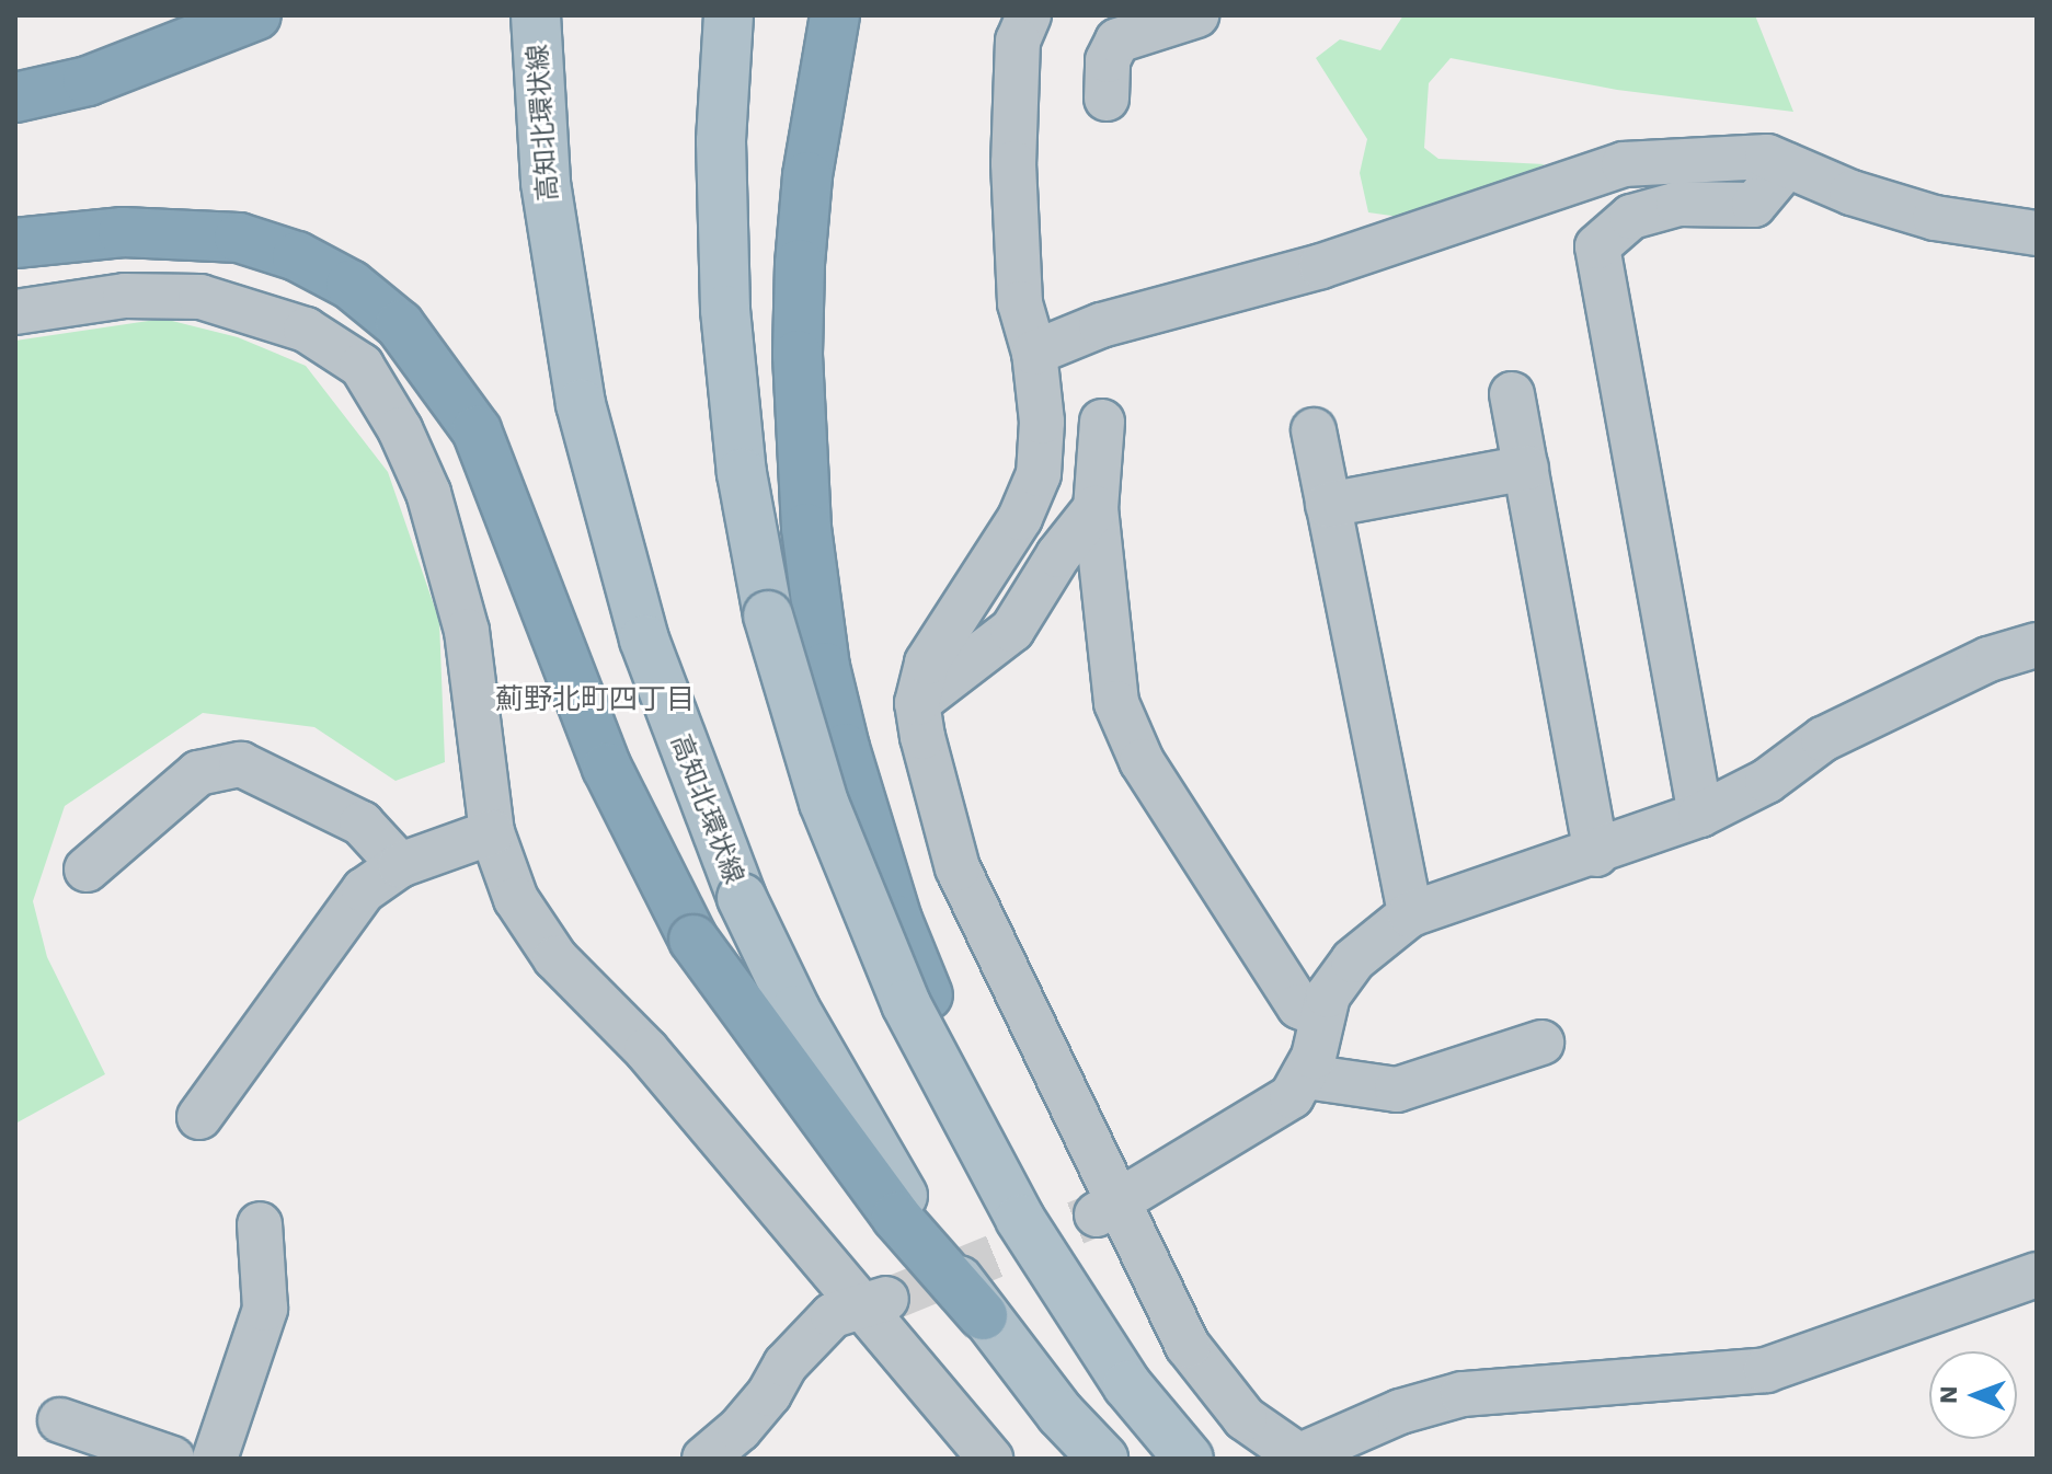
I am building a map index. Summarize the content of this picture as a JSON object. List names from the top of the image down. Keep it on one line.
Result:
{"streets":{"main road":["高知北環状線"]},"districts":["薊野北町四丁目"],"north":"left"}
